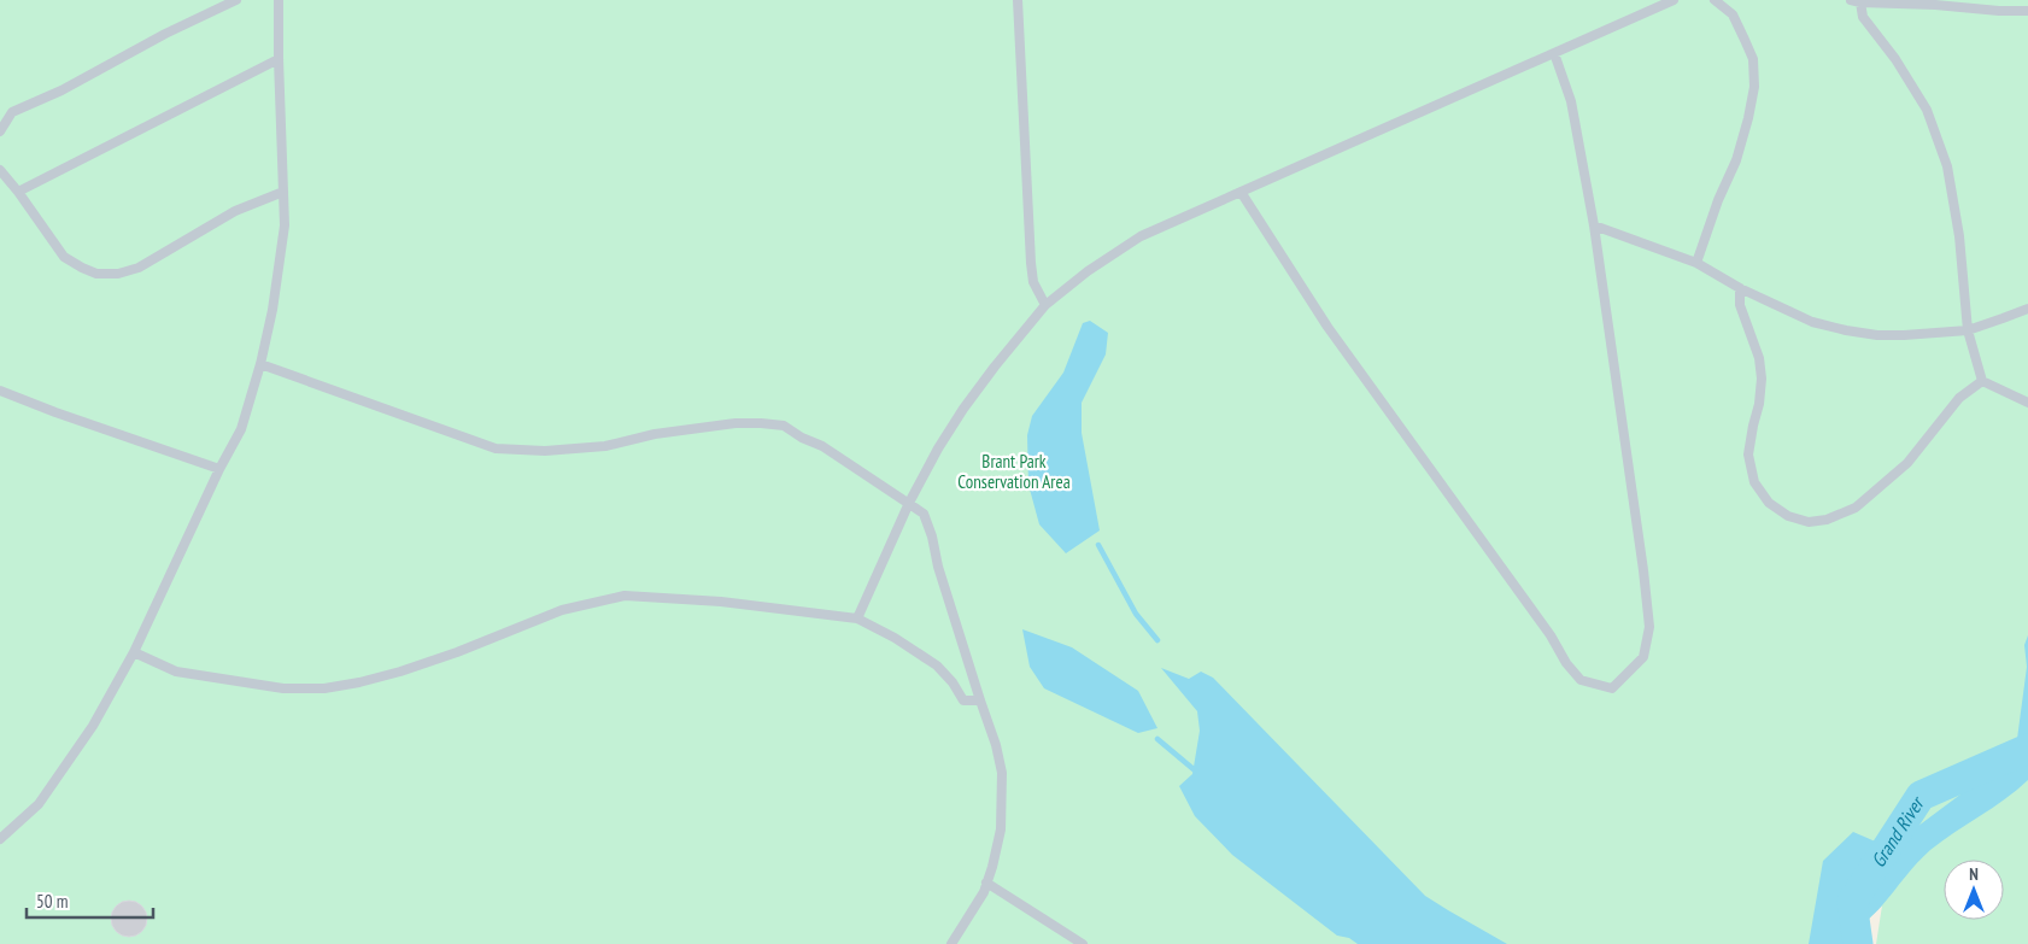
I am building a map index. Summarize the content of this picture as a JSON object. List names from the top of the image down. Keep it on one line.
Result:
{"water":["Grand River"],"parks":["Brant Park Conservation Area"],"scale_bar":"50 m","north":"top"}
